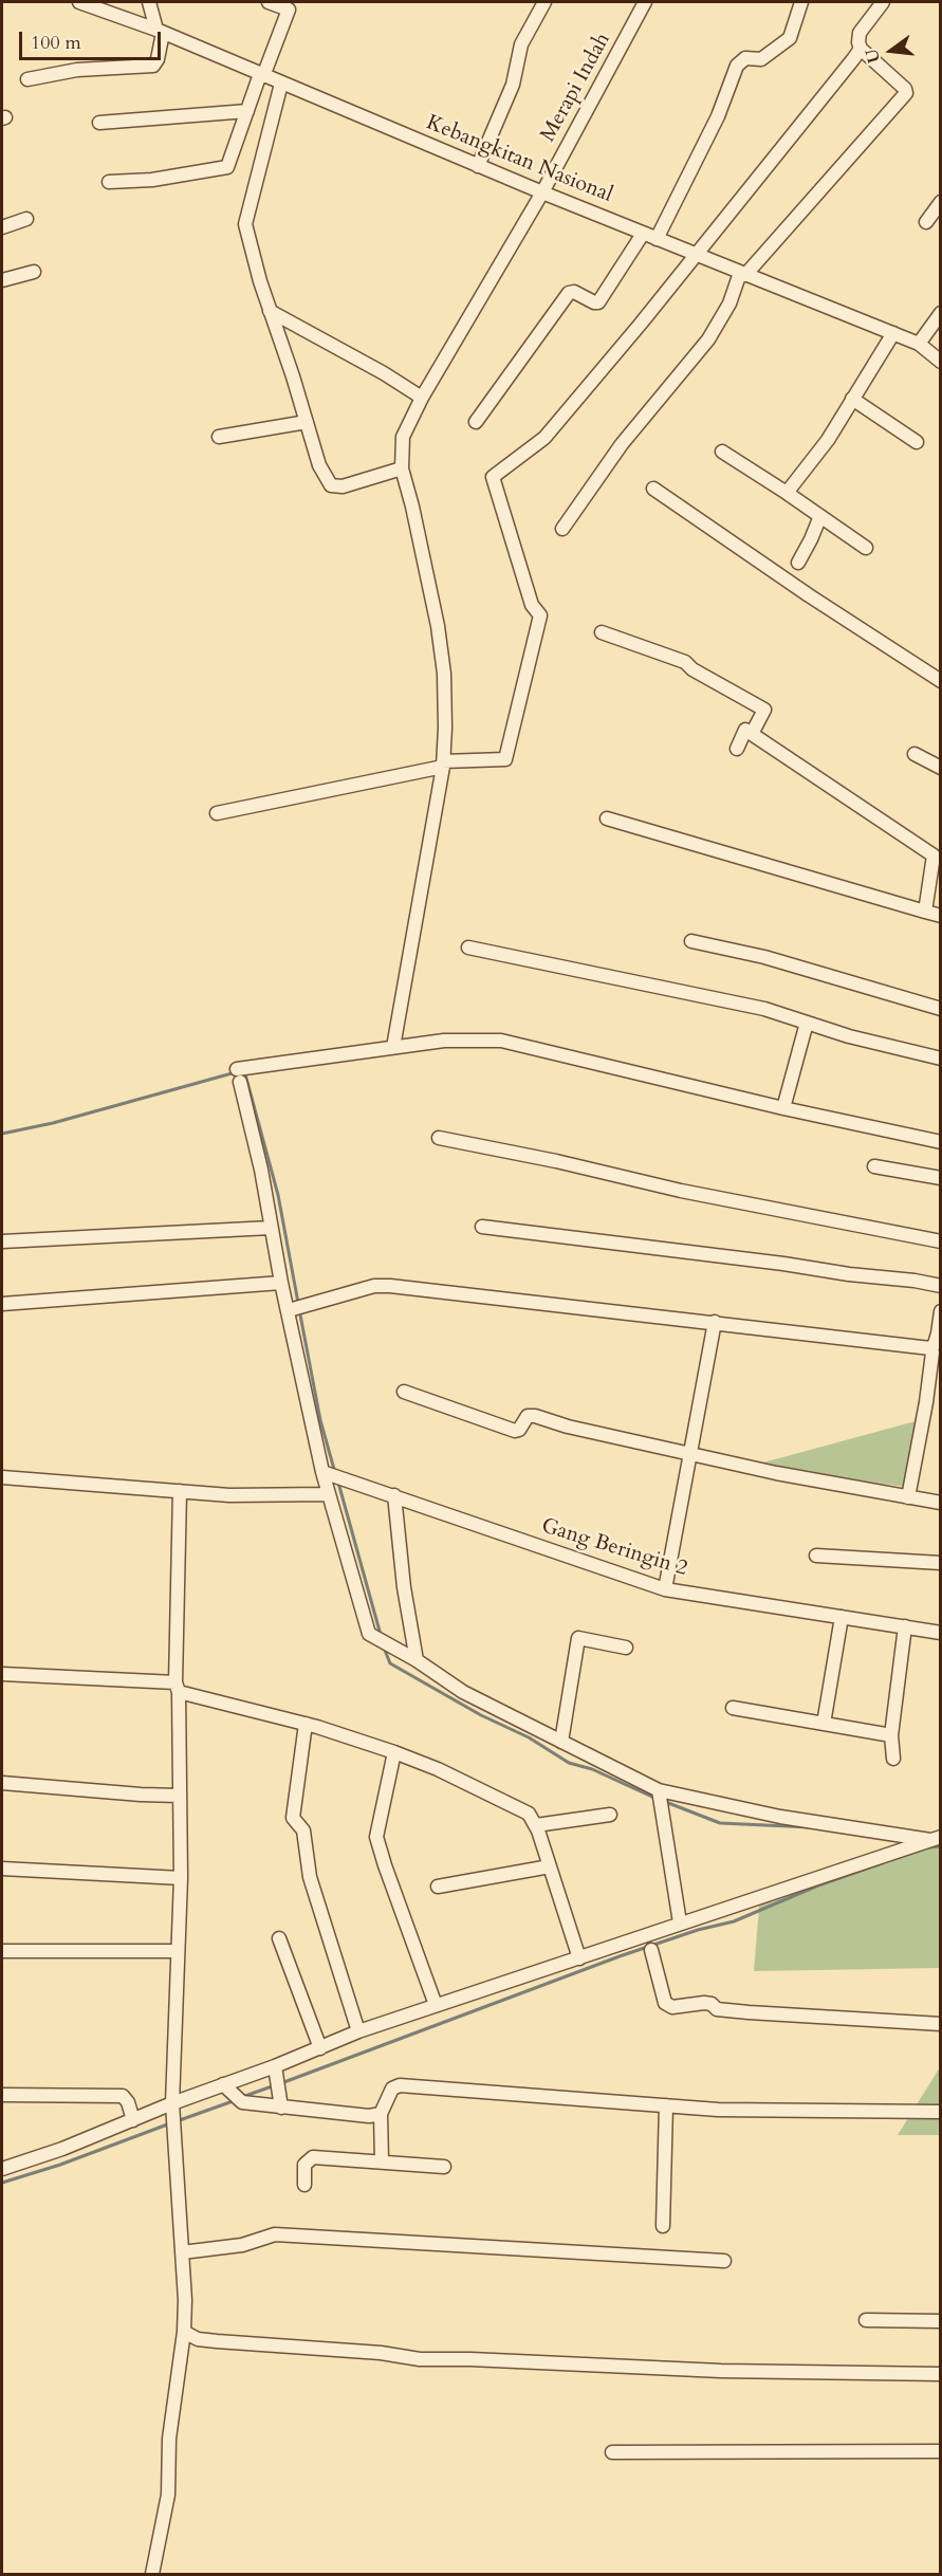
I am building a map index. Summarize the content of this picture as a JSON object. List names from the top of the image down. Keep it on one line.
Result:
{"streets":{"street":["Merapi Indah","Kebangkitan Nasional","Gang Beringin 2"]},"crossings":[["Merapi Indah","Kebangkitan Nasional"]],"scale_bar":"100 m","north":"left"}
